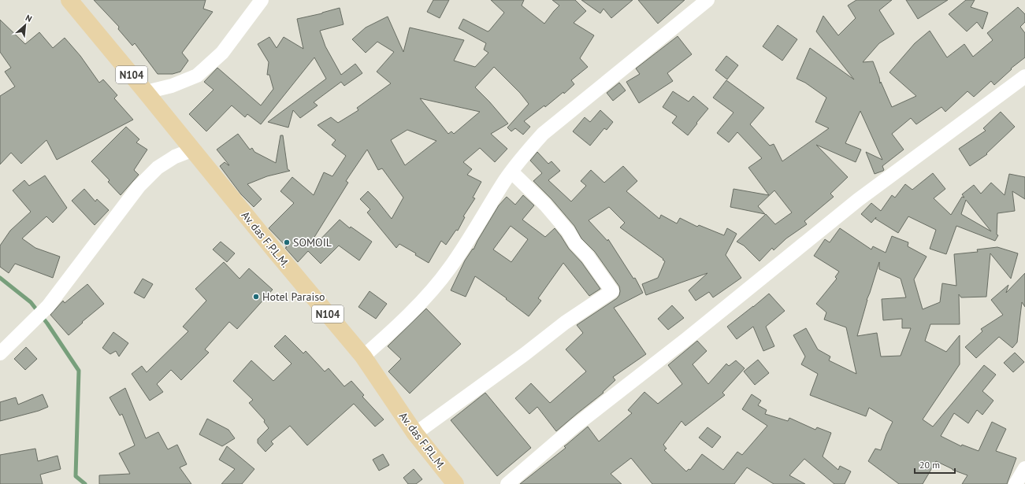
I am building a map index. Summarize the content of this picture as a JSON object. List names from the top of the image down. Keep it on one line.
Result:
{"streets":{"main road":["N104","Av. das F.P.L.M."]},"places":["SOMOIL","Hotel Paraiso"],"scale_bar":"20 m","north":"top right"}
